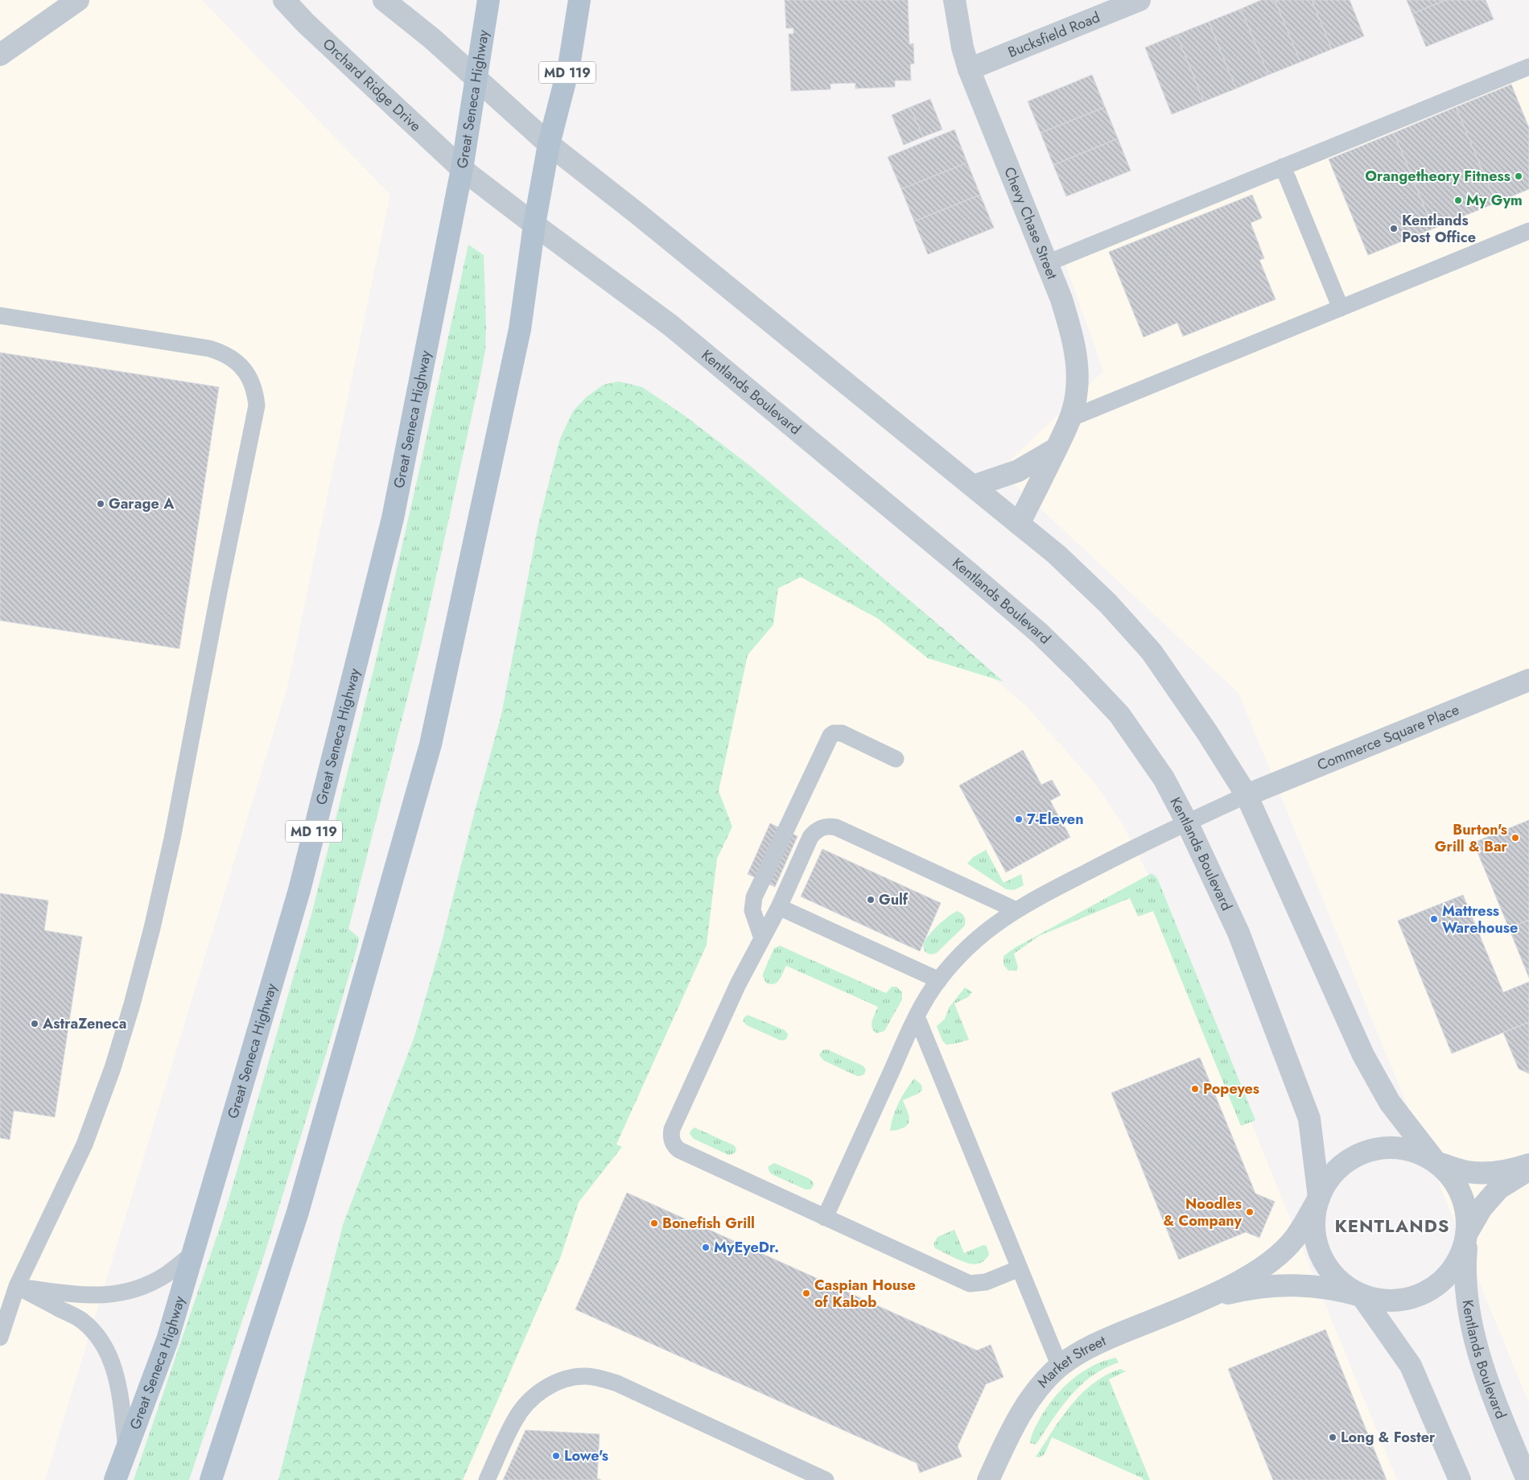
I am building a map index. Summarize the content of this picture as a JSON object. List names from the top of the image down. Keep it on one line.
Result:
{"streets":{"main road":["MD 119","Great Seneca Highway"],"street":["Bucksfield Road","Orchard Ridge Drive","Chevy Chase Street","Kentlands Boulevard","Commerce Square Place","Market Street"]},"crossings":[["Bucksfield Road","Chevy Chase Street"],["MD 119","Kentlands Boulevard"],["Orchard Ridge Drive","Great Seneca Highway"],["Orchard Ridge Drive","Kentlands Boulevard"],["Great Seneca Highway","Kentlands Boulevard"],["Kentlands Boulevard","Market Street"]],"districts":["KENTLANDS"],"places":["Orangetheory Fitness","My Gym","Kentlands Post Office","Garage A","7-Eleven","Burton's Grill & Bar","Gulf","Mattress Warehouse","AstraZeneca","Popeyes","Noodles & Company","Bonefish Grill","MyEyeDr.","Caspian House of Kabob","Long & Foster","Lowe's"]}
